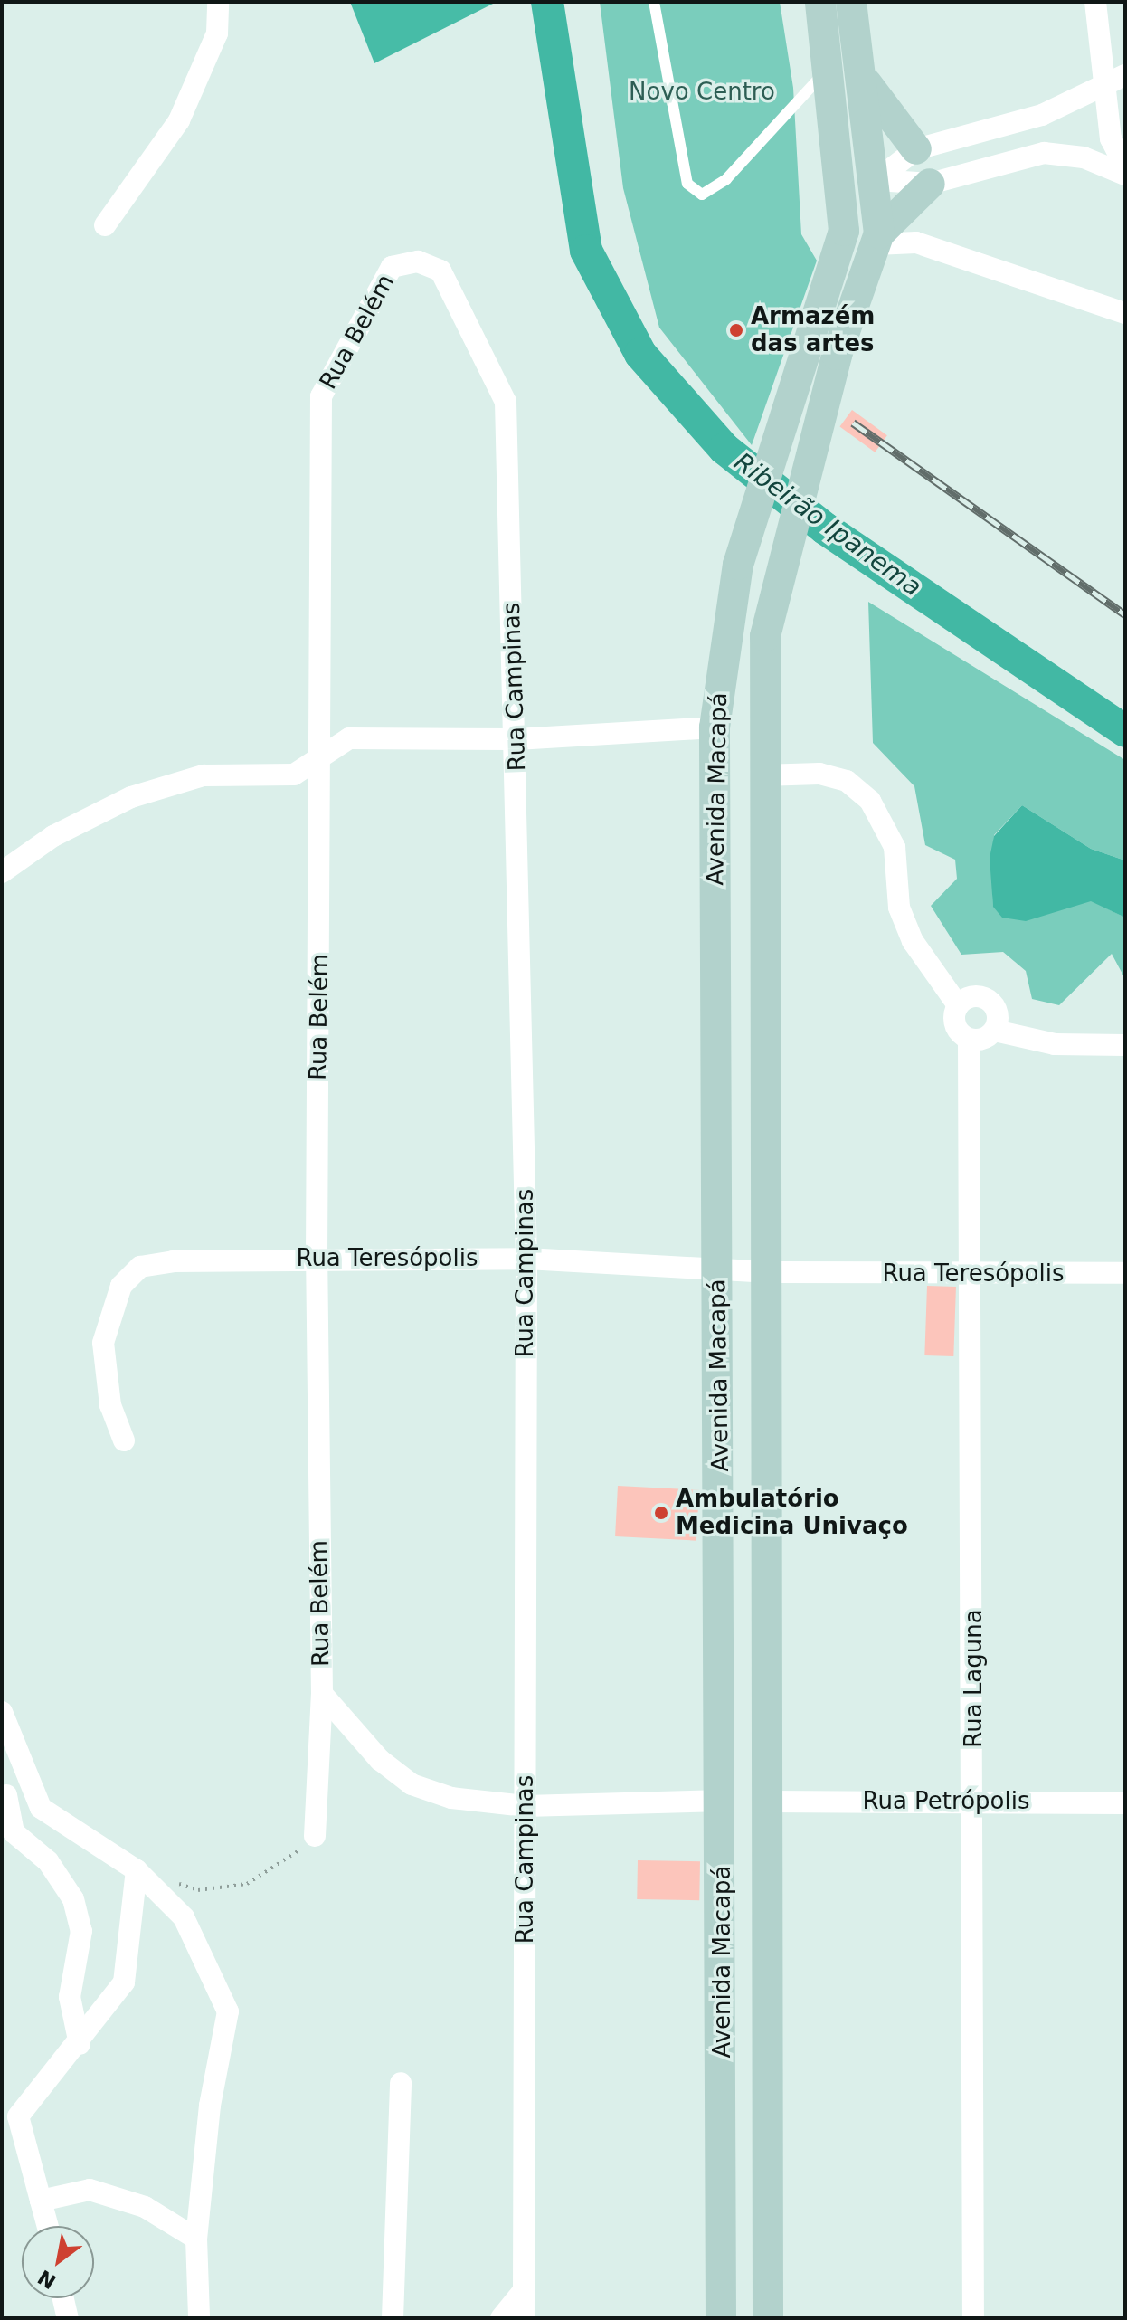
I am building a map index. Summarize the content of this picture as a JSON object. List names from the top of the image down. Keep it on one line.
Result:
{"streets":{"main road":["Avenida Macapá"],"street":["Rua Belém","Rua Campinas","Rua Teresópolis","Rua Laguna","Rua Petrópolis"]},"crossings":[["Rua Belém","Rua Campinas"],["Rua Belém","Rua Teresópolis"],["Rua Campinas","Rua Teresópolis"],["Avenida Macapá","Rua Teresópolis"],["Avenida Macapá","Rua Petrópolis"],["Rua Teresópolis","Rua Laguna"],["Rua Laguna","Rua Petrópolis"]],"water":["Ribeirão Ipanema"],"parks":["Novo Centro"],"places":["Armazém das artes","Ambulatório Medicina Univaço"],"north":"bottom left"}
